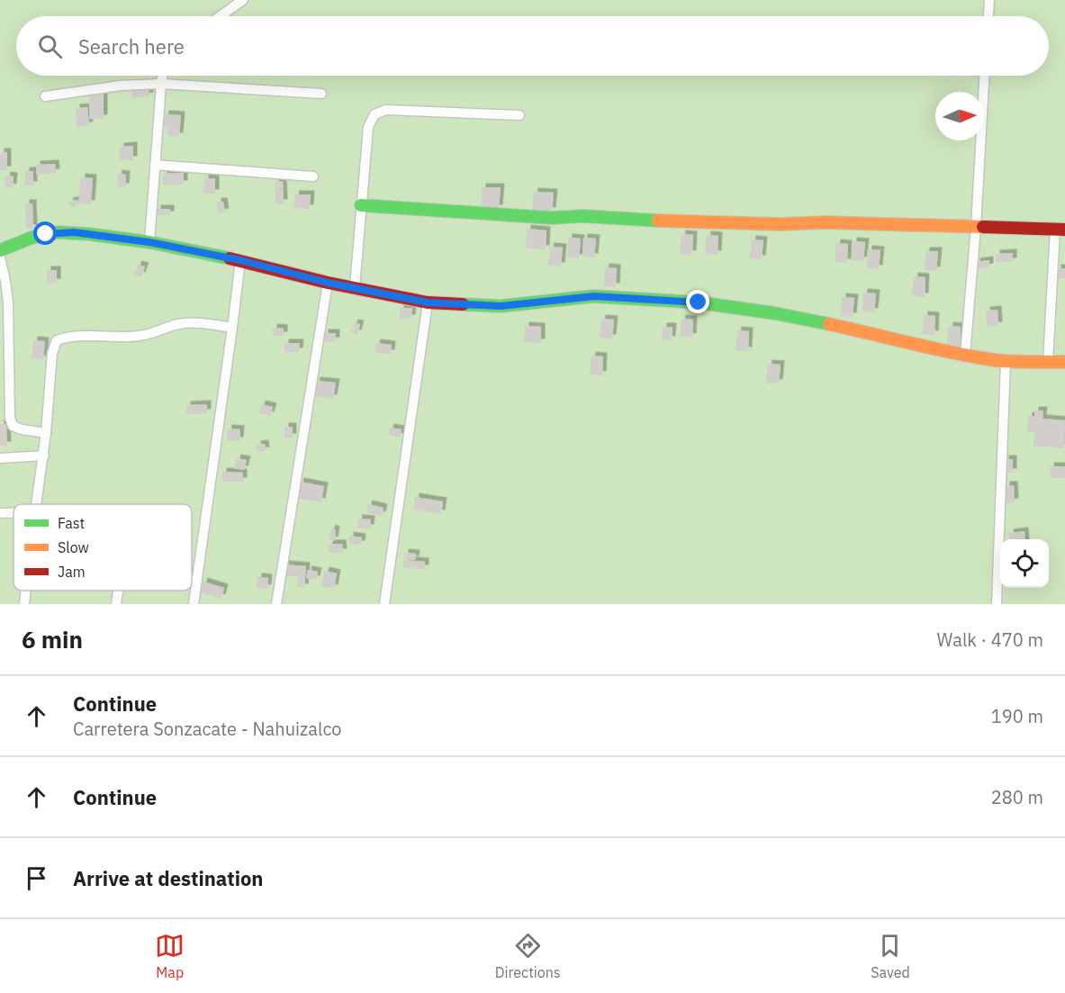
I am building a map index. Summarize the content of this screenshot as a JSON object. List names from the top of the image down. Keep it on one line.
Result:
{"legend":["Fast","Slow","Jam"],"north":"right","page":{"search":"Search here","heading":["6 min","Walk · 470 m"],"list":[["Continue","Carretera Sonzacate - Nahuizalco","190 m"],["Continue","280 m"],"Arrive at destination"],"nav":["Map","Directions","Saved"]}}
